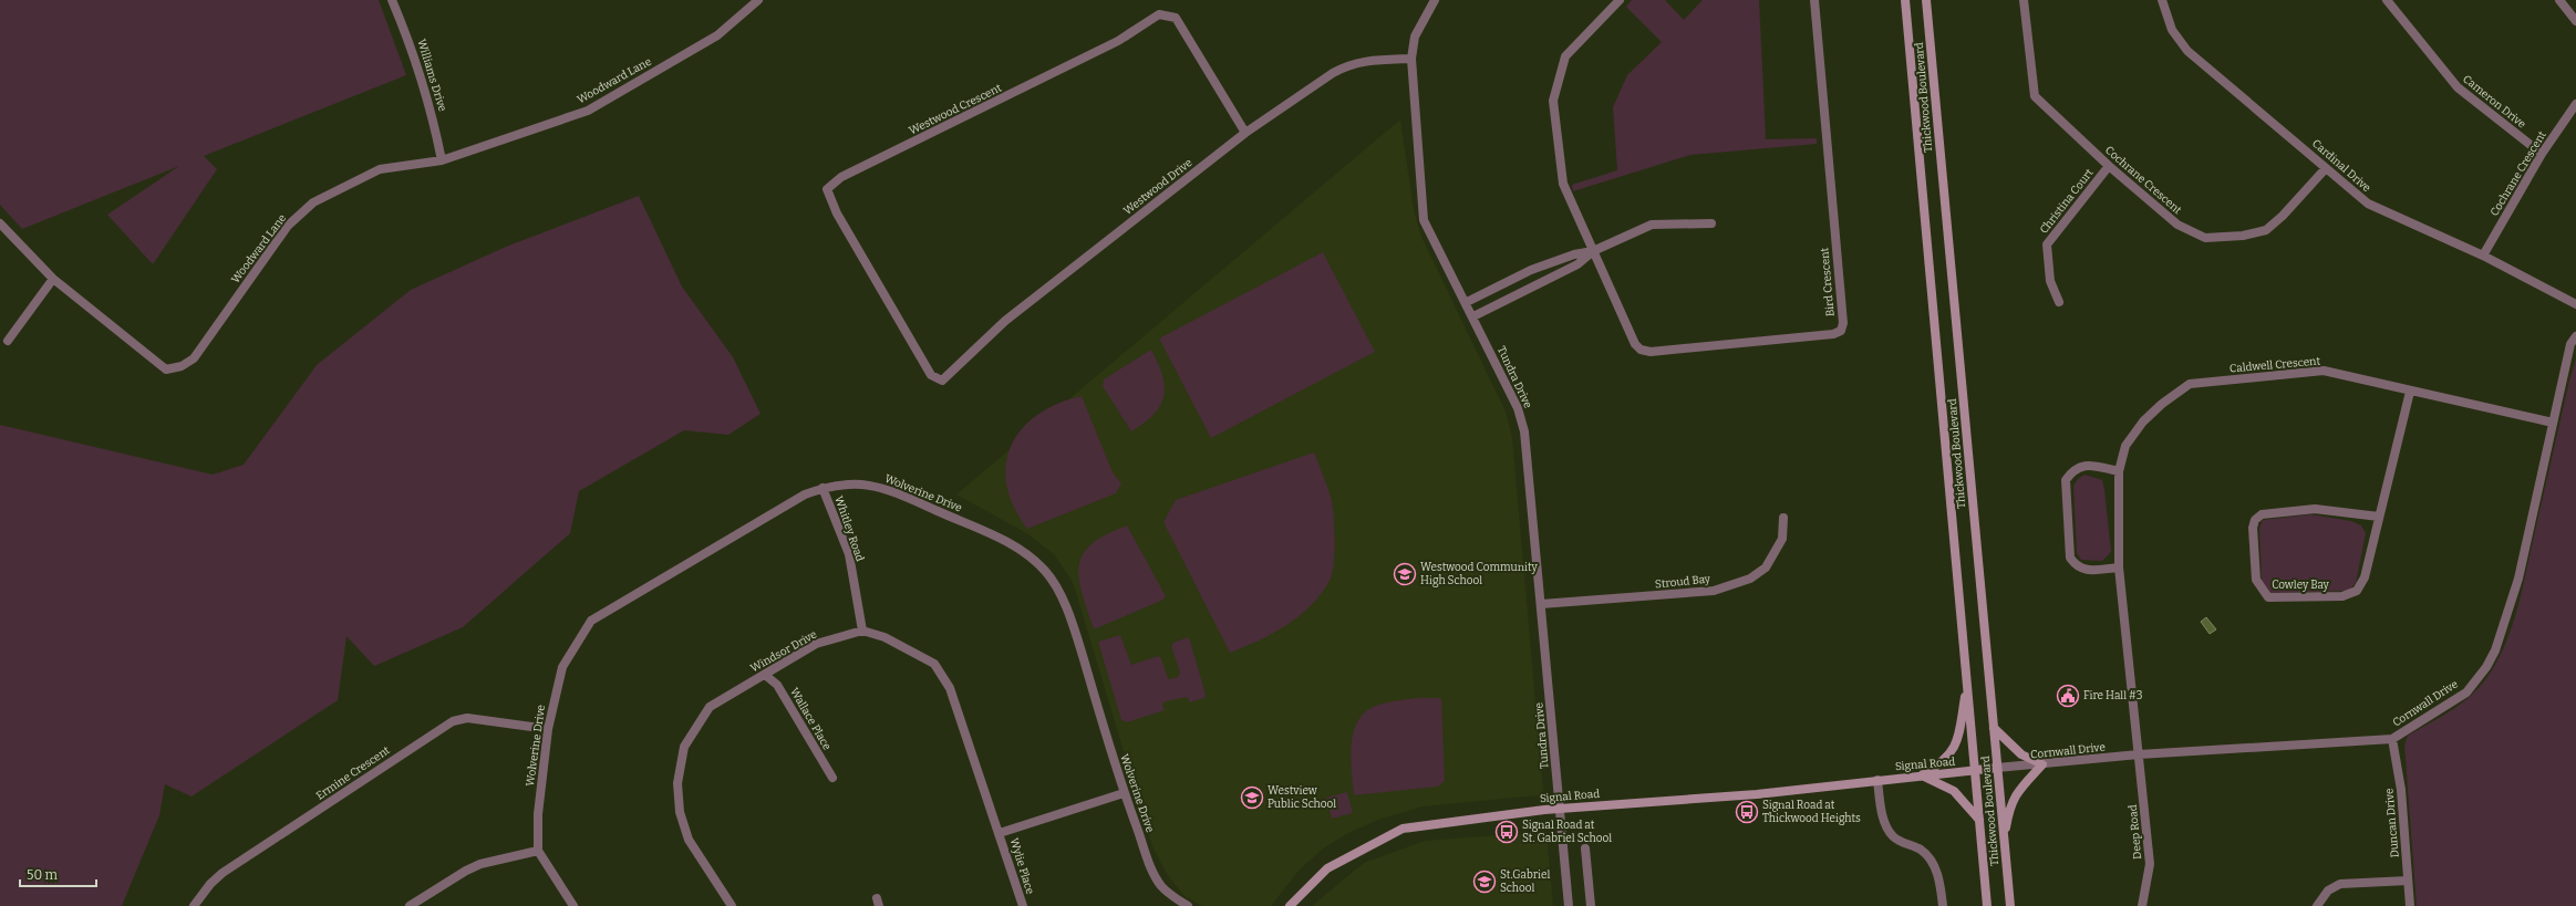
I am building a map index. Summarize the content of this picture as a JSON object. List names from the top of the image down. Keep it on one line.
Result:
{"streets":{"main road":["Thickwood Boulevard","Signal Road"],"street":["Williams Drive","Woodward Lane","Cameron Drive","Westwood Crescent","Cardinal Drive","Cochrane Crescent","Westwood Drive","Christina Court","Bird Crescent","Caldwell Crescent","Tundra Drive","Wolverine Drive","Whitley Road","Stroud Bay","Cowley Bay","Windsor Drive","Cornwall Drive","Wallace Place","Ermine Crescent","Duncan Drive","Deep Road","Wylie Place"]},"crossings":[["Williams Drive","Woodward Lane"],["Thickwood Boulevard","Cornwall Drive"],["Thickwood Boulevard","Signal Road"],["Cameron Drive","Cochrane Crescent"],["Westwood Crescent","Westwood Drive"],["Cardinal Drive","Cochrane Crescent"],["Cochrane Crescent","Christina Court"],["Westwood Drive","Tundra Drive"],["Caldwell Crescent","Cowley Bay"],["Caldwell Crescent","Cornwall Drive"],["Caldwell Crescent","Deep Road"],["Tundra Drive","Stroud Bay"],["Tundra Drive","Signal Road"],["Wolverine Drive","Whitley Road"],["Wolverine Drive","Ermine Crescent"],["Whitley Road","Windsor Drive"],["Windsor Drive","Wallace Place"],["Cornwall Drive","Signal Road"],["Cornwall Drive","Duncan Drive"],["Cornwall Drive","Deep Road"]],"places":{"school or university":["Westwood Community High School","Westview Public School","St.Gabriel School"],"public building":["Fire Hall #3"],"bus stop":["Signal Road at Thickwood Heights","Signal Road at St. Gabriel School"]},"scale_bar":"50 m"}
